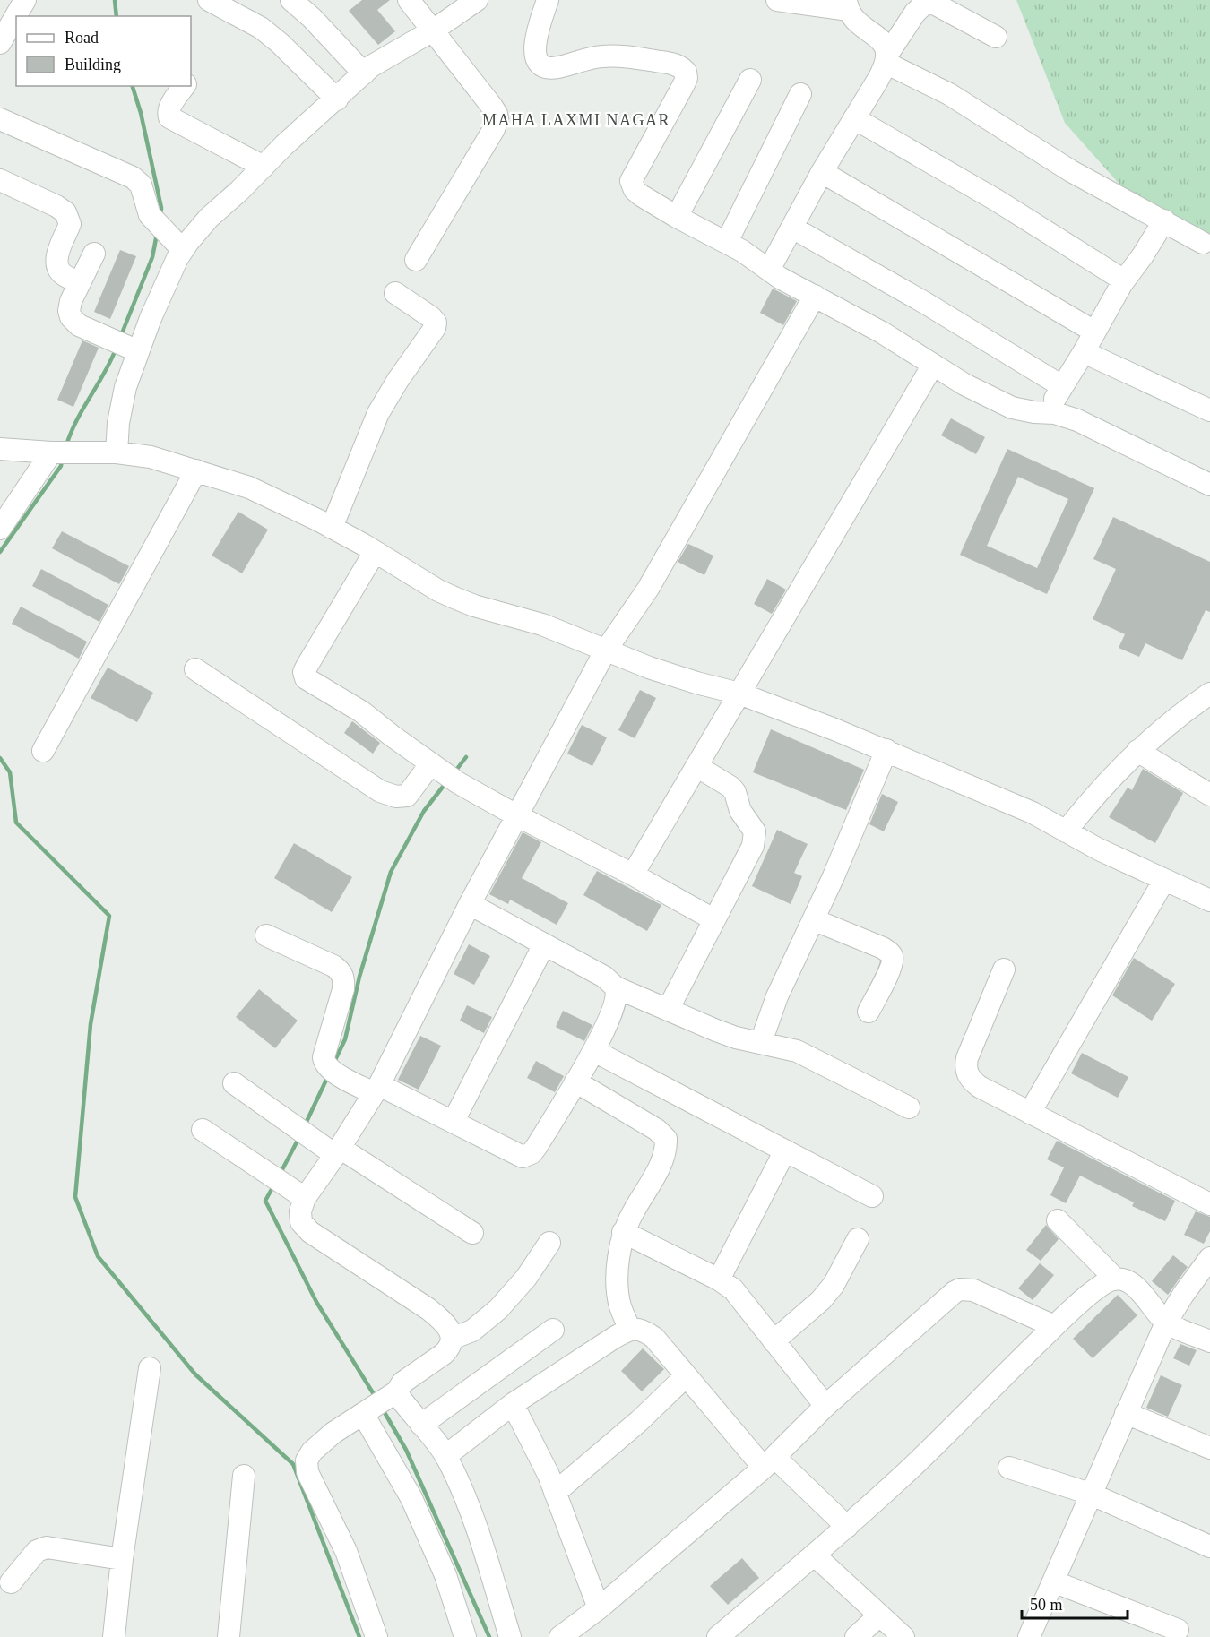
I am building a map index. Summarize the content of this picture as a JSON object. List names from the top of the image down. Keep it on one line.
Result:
{"districts":["MAHA LAXMI NAGAR"],"legend":["Road","Building"],"scale_bar":"50 m"}
